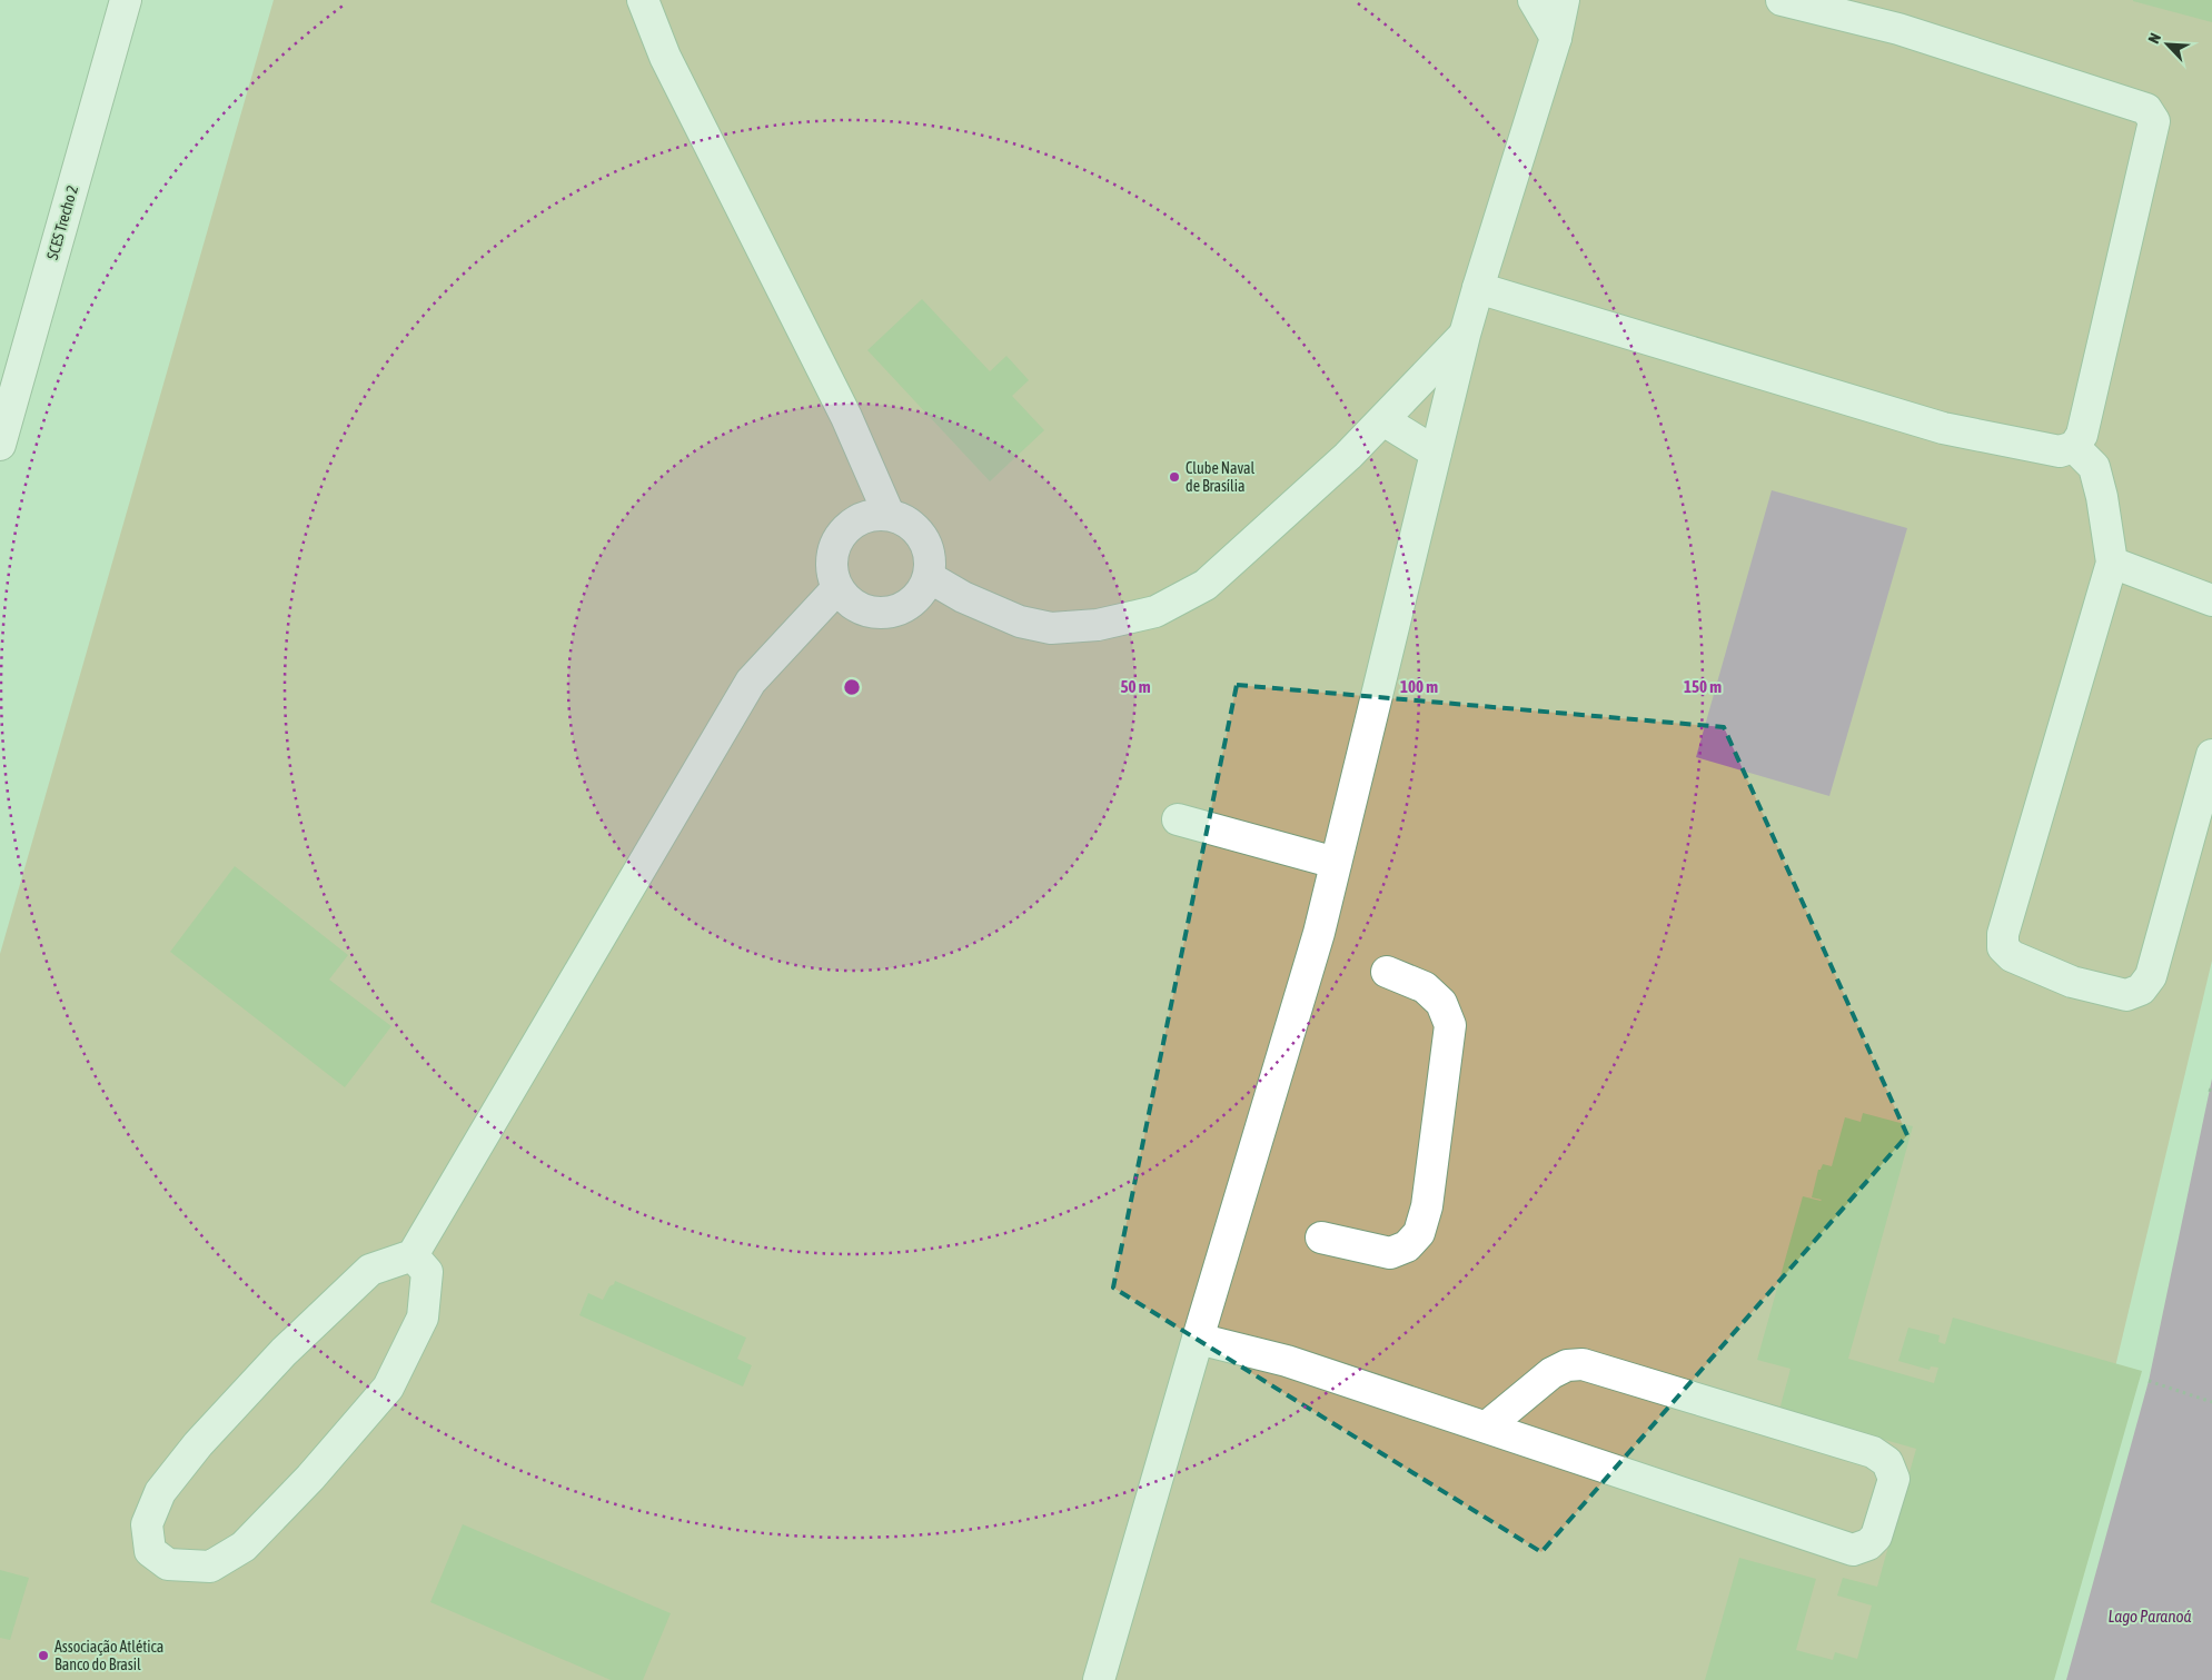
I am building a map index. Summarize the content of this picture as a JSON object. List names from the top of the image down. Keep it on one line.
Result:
{"streets":{"main road":["SCES Trecho 2"]},"water":["Lago Paranoá"],"places":["Clube Naval de Brasília","Associação Atlética Banco do Brasil"],"north":"top left","rings":["50 m","100 m","150 m"]}
